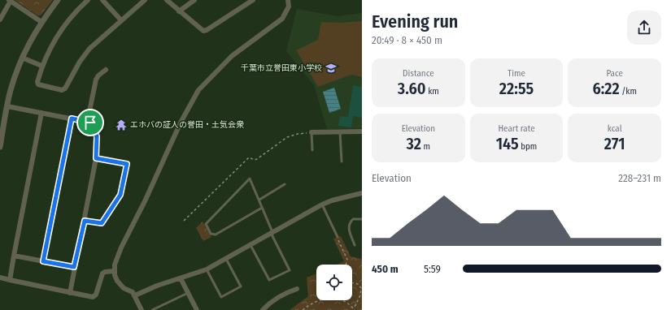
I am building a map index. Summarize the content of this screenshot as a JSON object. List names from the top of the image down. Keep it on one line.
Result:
{"places":{"school or university":["千葉市立誉田東小学校"],"temple":["エホバの証人の誉田・土気会衆"]},"page":{"heading":["Evening run","20:49 · 8 × 450 m"],"stats":[["Distance","3.60 km"],["Time","22:55"],["Pace","6:22 /km"],["Elevation","32 m"],["Heart rate","145 bpm"],["kcal","271"]],"chart":["Elevation","228–231 m"],"list":[{"name":"450 m","note":"5:59"}]}}
